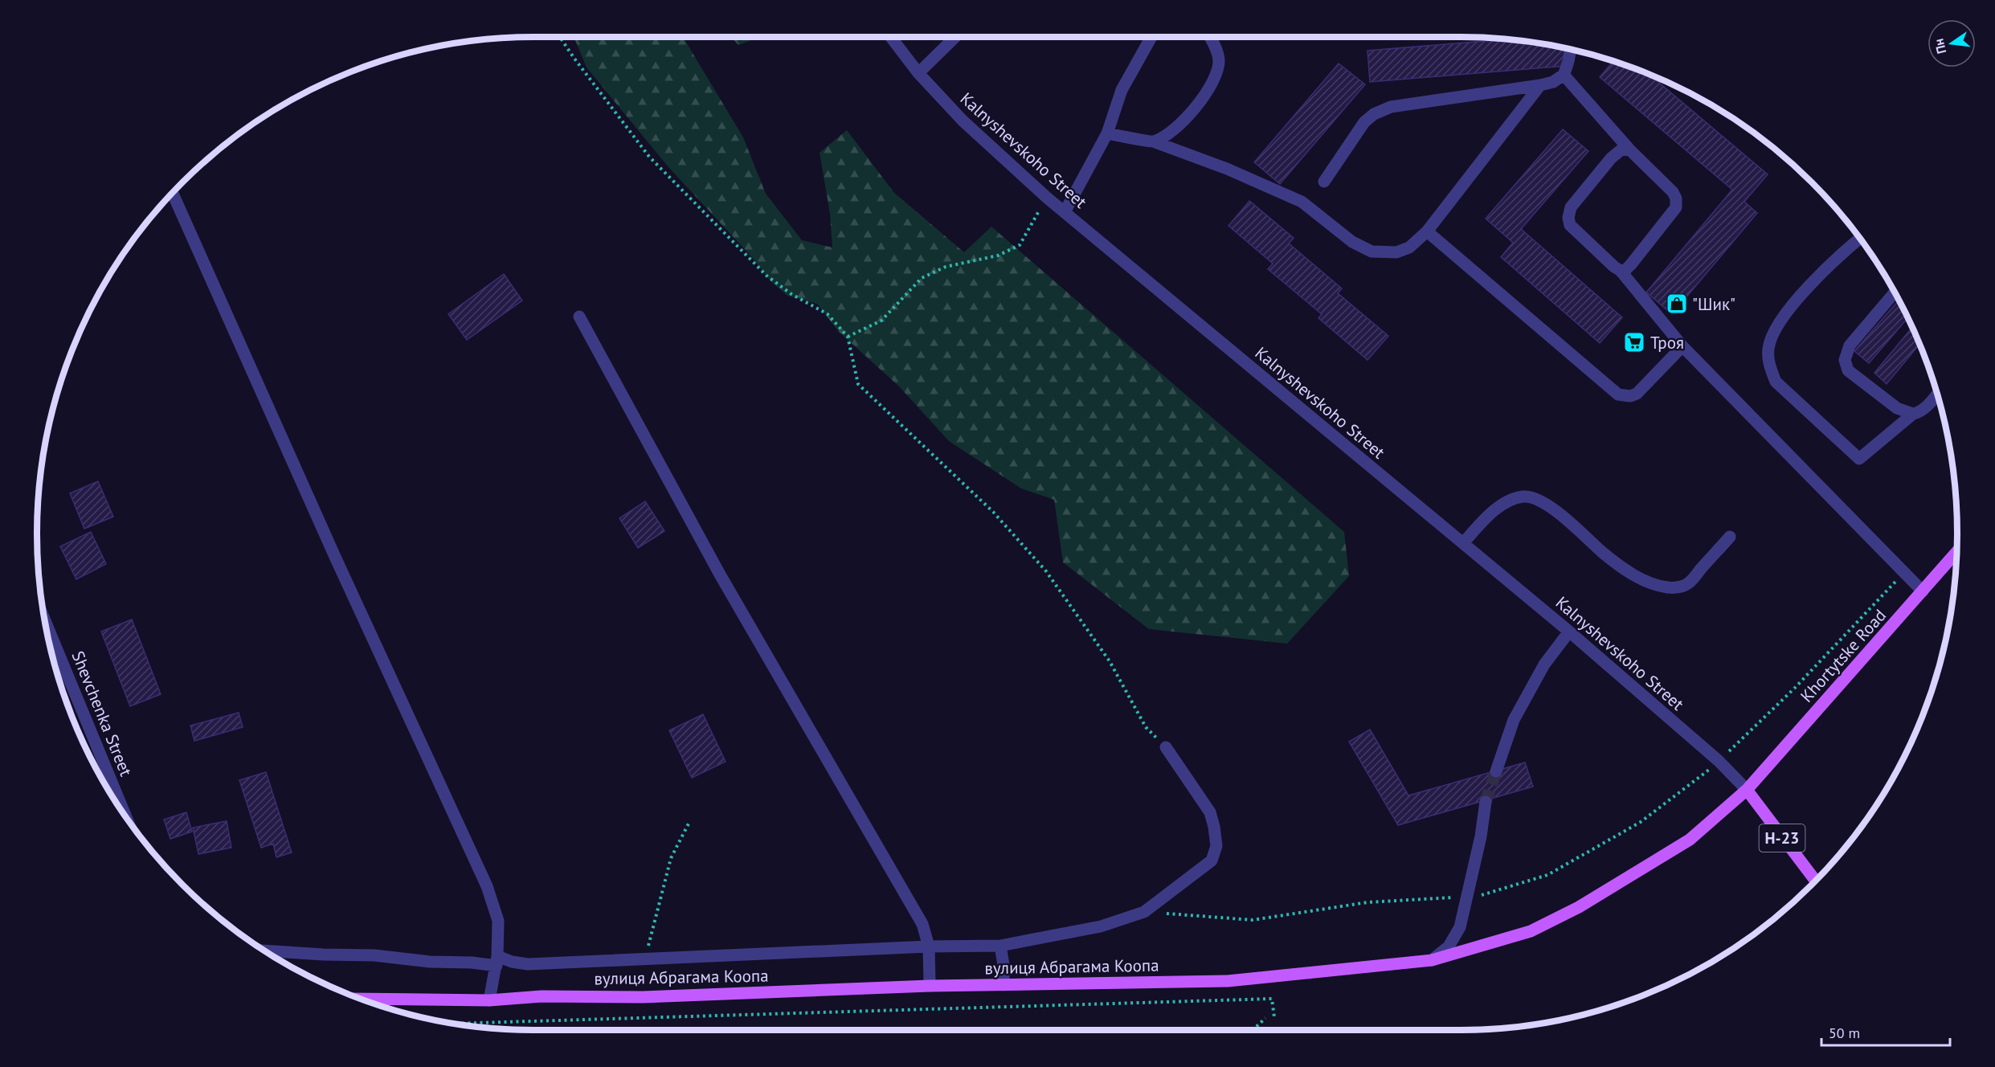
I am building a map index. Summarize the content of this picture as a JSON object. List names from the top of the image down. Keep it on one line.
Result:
{"streets":{"main road":["Khortytske Road","Н-23","вулиця Абрагама Коопа"],"street":["Kalnyshevskoho Street","Shevchenka Street"]},"crossings":[["Kalnyshevskoho Street","Khortytske Road"],["Kalnyshevskoho Street","Н-23"],["Kalnyshevskoho Street","вулиця Абрагама Коопа"],["Khortytske Road","Н-23"],["Khortytske Road","вулиця Абрагама Коопа"],["Н-23","вулиця Абрагама Коопа"]],"places":{"shop":["\"Шик\""],"supermarket":["Троя"]},"scale_bar":"50 m","north":"left"}
